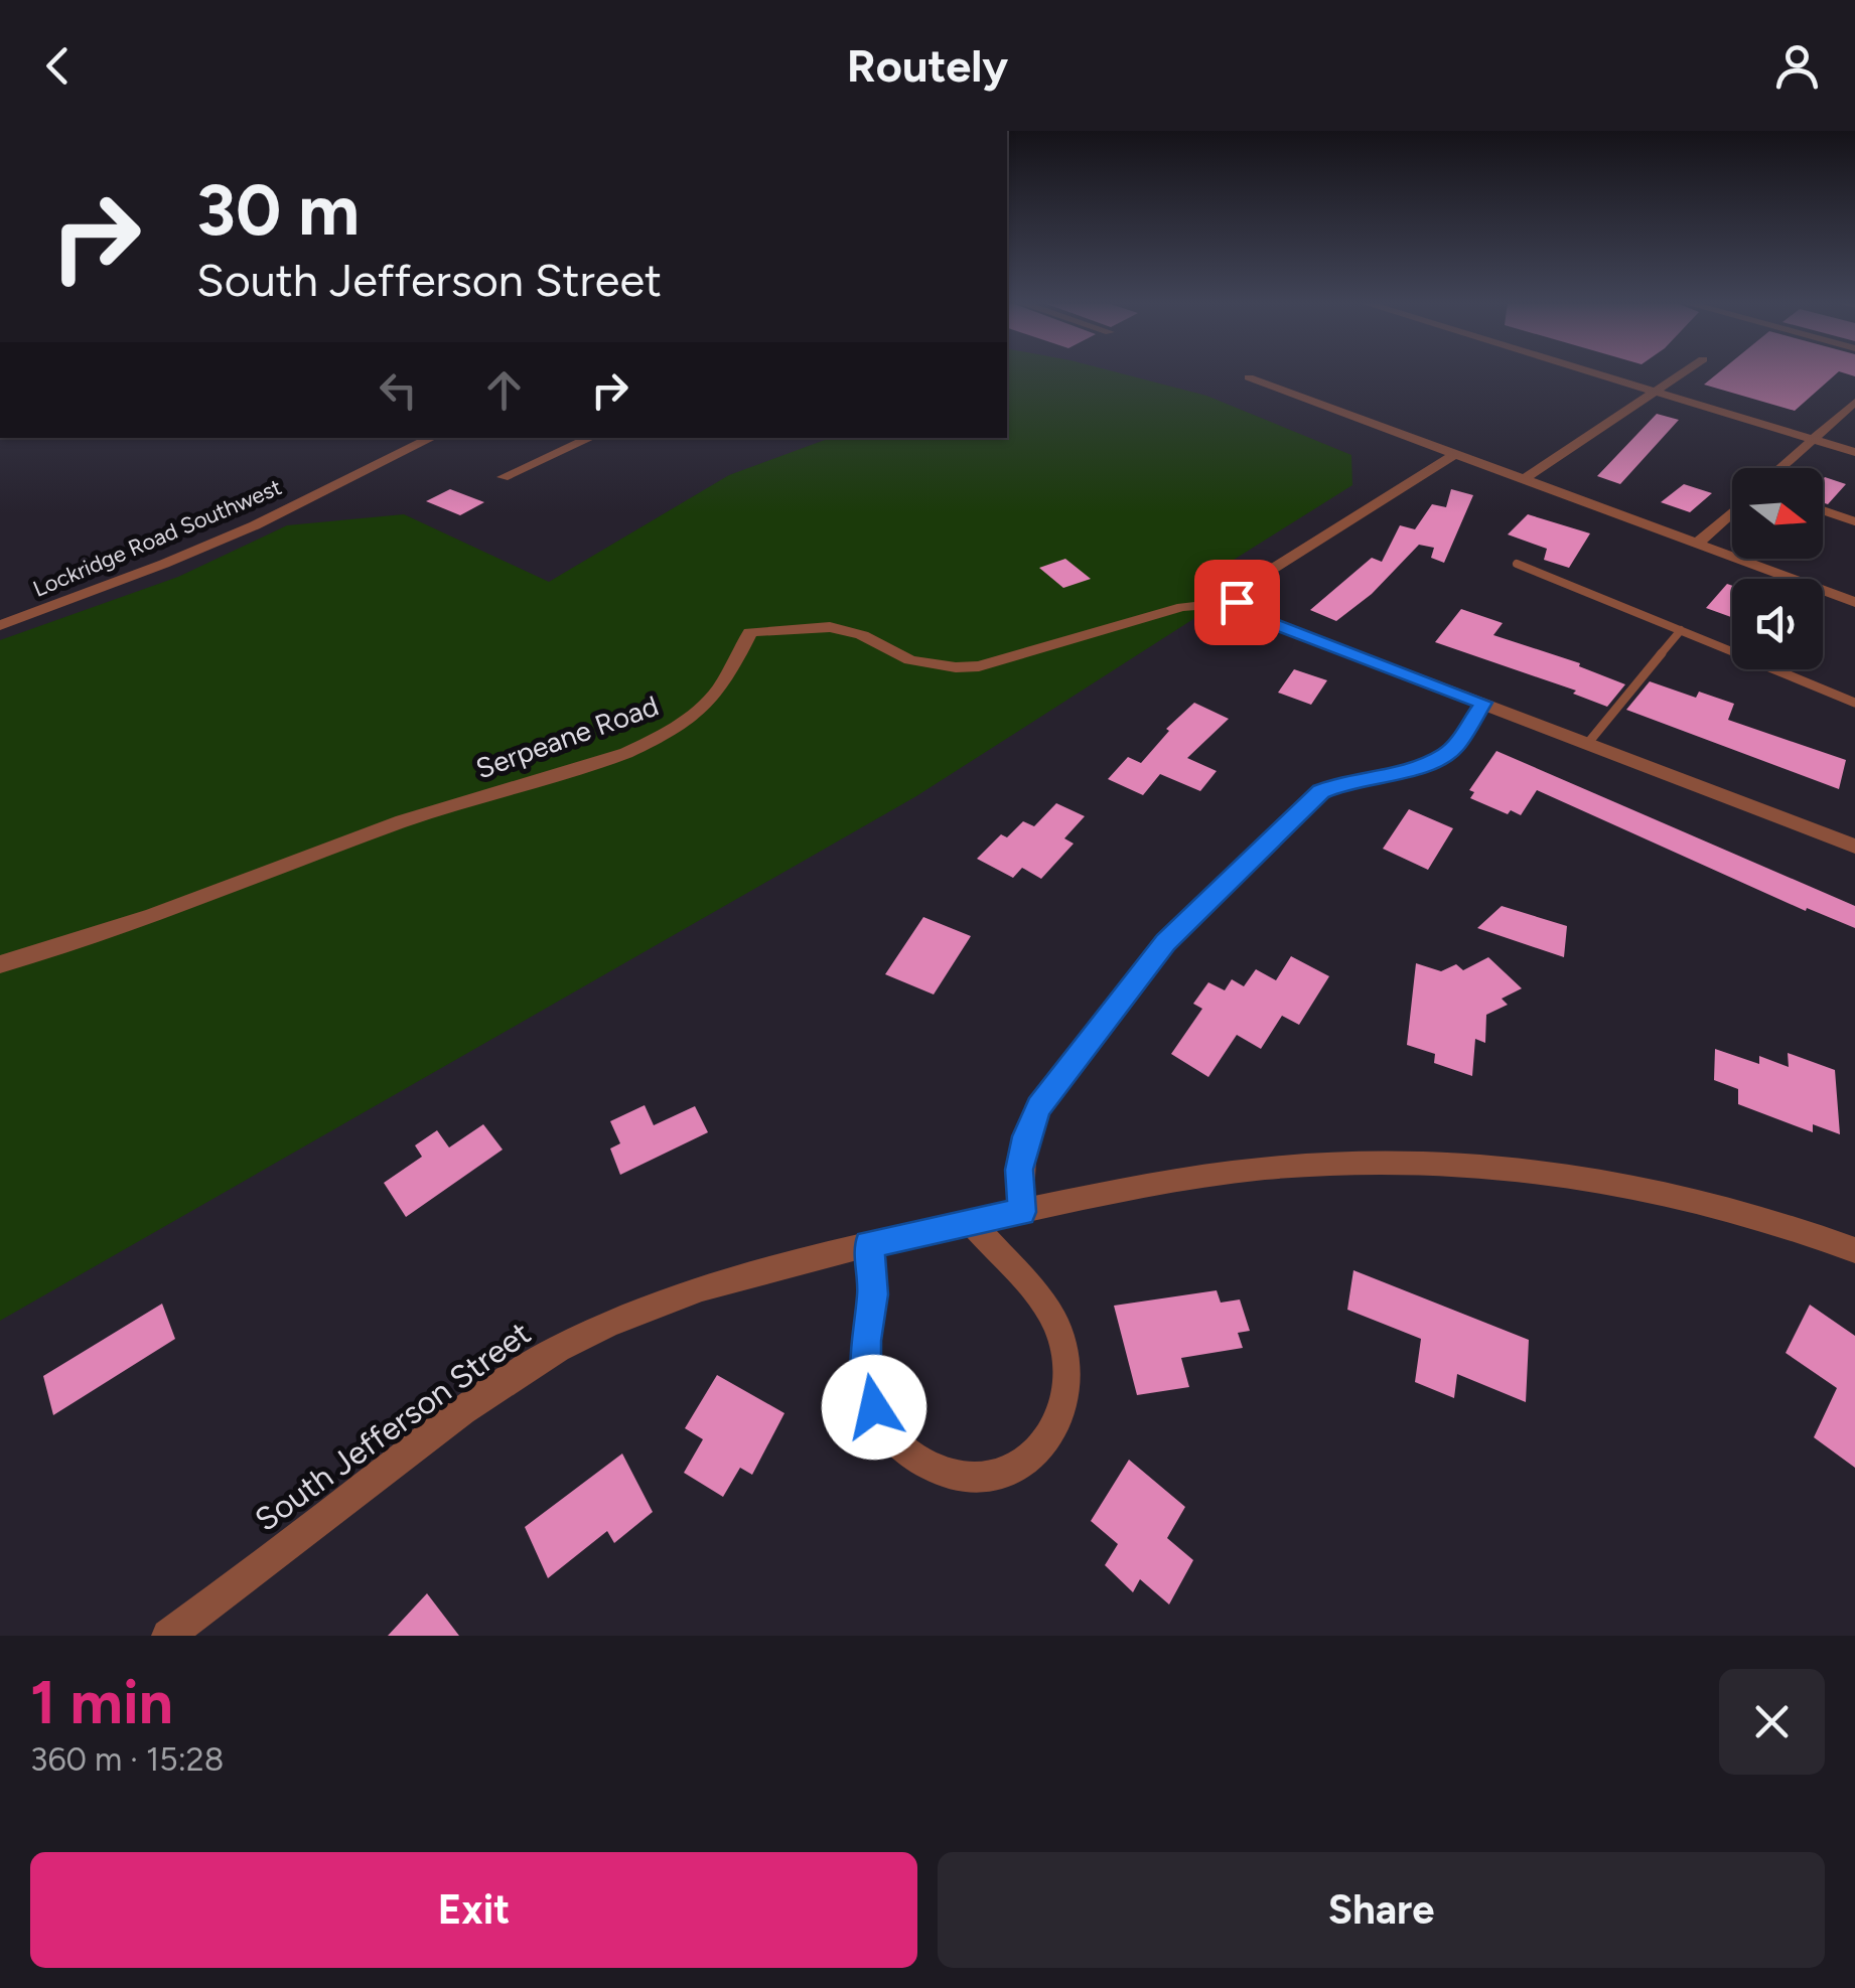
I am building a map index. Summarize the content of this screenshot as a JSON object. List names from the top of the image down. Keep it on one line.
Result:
{"streets":{"street":["Lockridge Road Southwest","Serpeane Road","South Jefferson Street"]},"north":"right","page":{"header":"Routely","turn":["30 m","South Jefferson Street"],"heading":["1 min","360 m · 15:28"],"buttons":["Exit","Share"]}}
